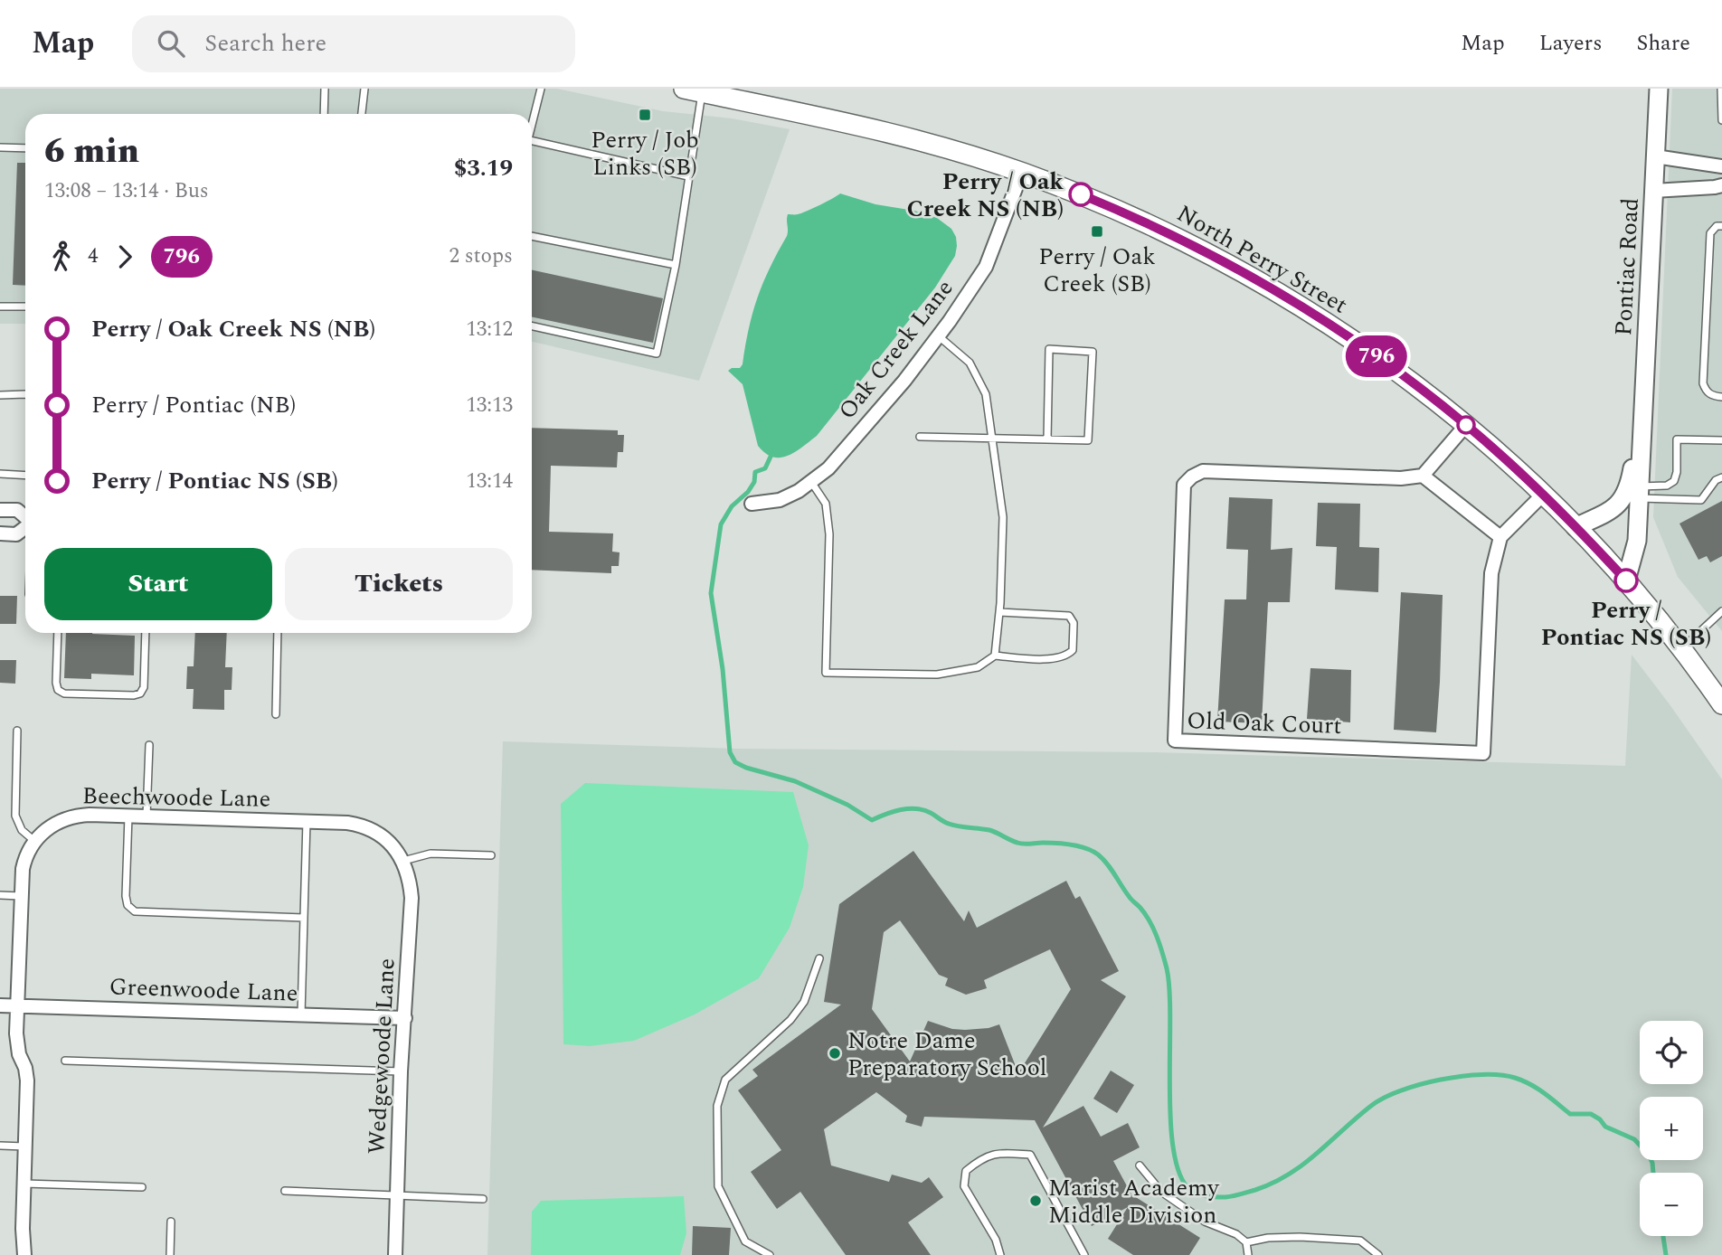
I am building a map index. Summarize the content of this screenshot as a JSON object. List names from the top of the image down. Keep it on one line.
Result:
{"streets":{"main road":["North Perry Street"],"street":["Pontiac Road","Oak Creek Lane","Old Oak Court","Beechwoode Lane","Greenwoode Lane","Wedgewoode Lane"]},"crossings":[["North Perry Street","Pontiac Road"],["North Perry Street","Oak Creek Lane"],["North Perry Street","Old Oak Court"],["Beechwoode Lane","Wedgewoode Lane"],["Greenwoode Lane","Wedgewoode Lane"]],"places":{"transit":["Perry / Job Links (SB)","Perry / Oak Creek (SB)"],"other":["Perry / Oak Creek NS (NB)","Perry / Pontiac NS (SB)","Notre Dame Preparatory School","Marist Academy Middle Division"]},"lines":["bus line 796"],"page":{"header":"Map","search":"Search here","nav":["Map","Layers","Share"],"on_map":"796","heading":["6 min","13:08 – 13:14 · Bus","$3.19"],"legs":["4","796","2 stops"],"list":[{"name":"Perry / Oak Creek NS (NB)","value":"13:12"},{"name":"Perry / Pontiac (NB)","value":"13:13"},{"name":"Perry / Pontiac NS (SB)","value":"13:14"}],"buttons":["Start","Tickets"],"map_buttons":["+","−"]}}
